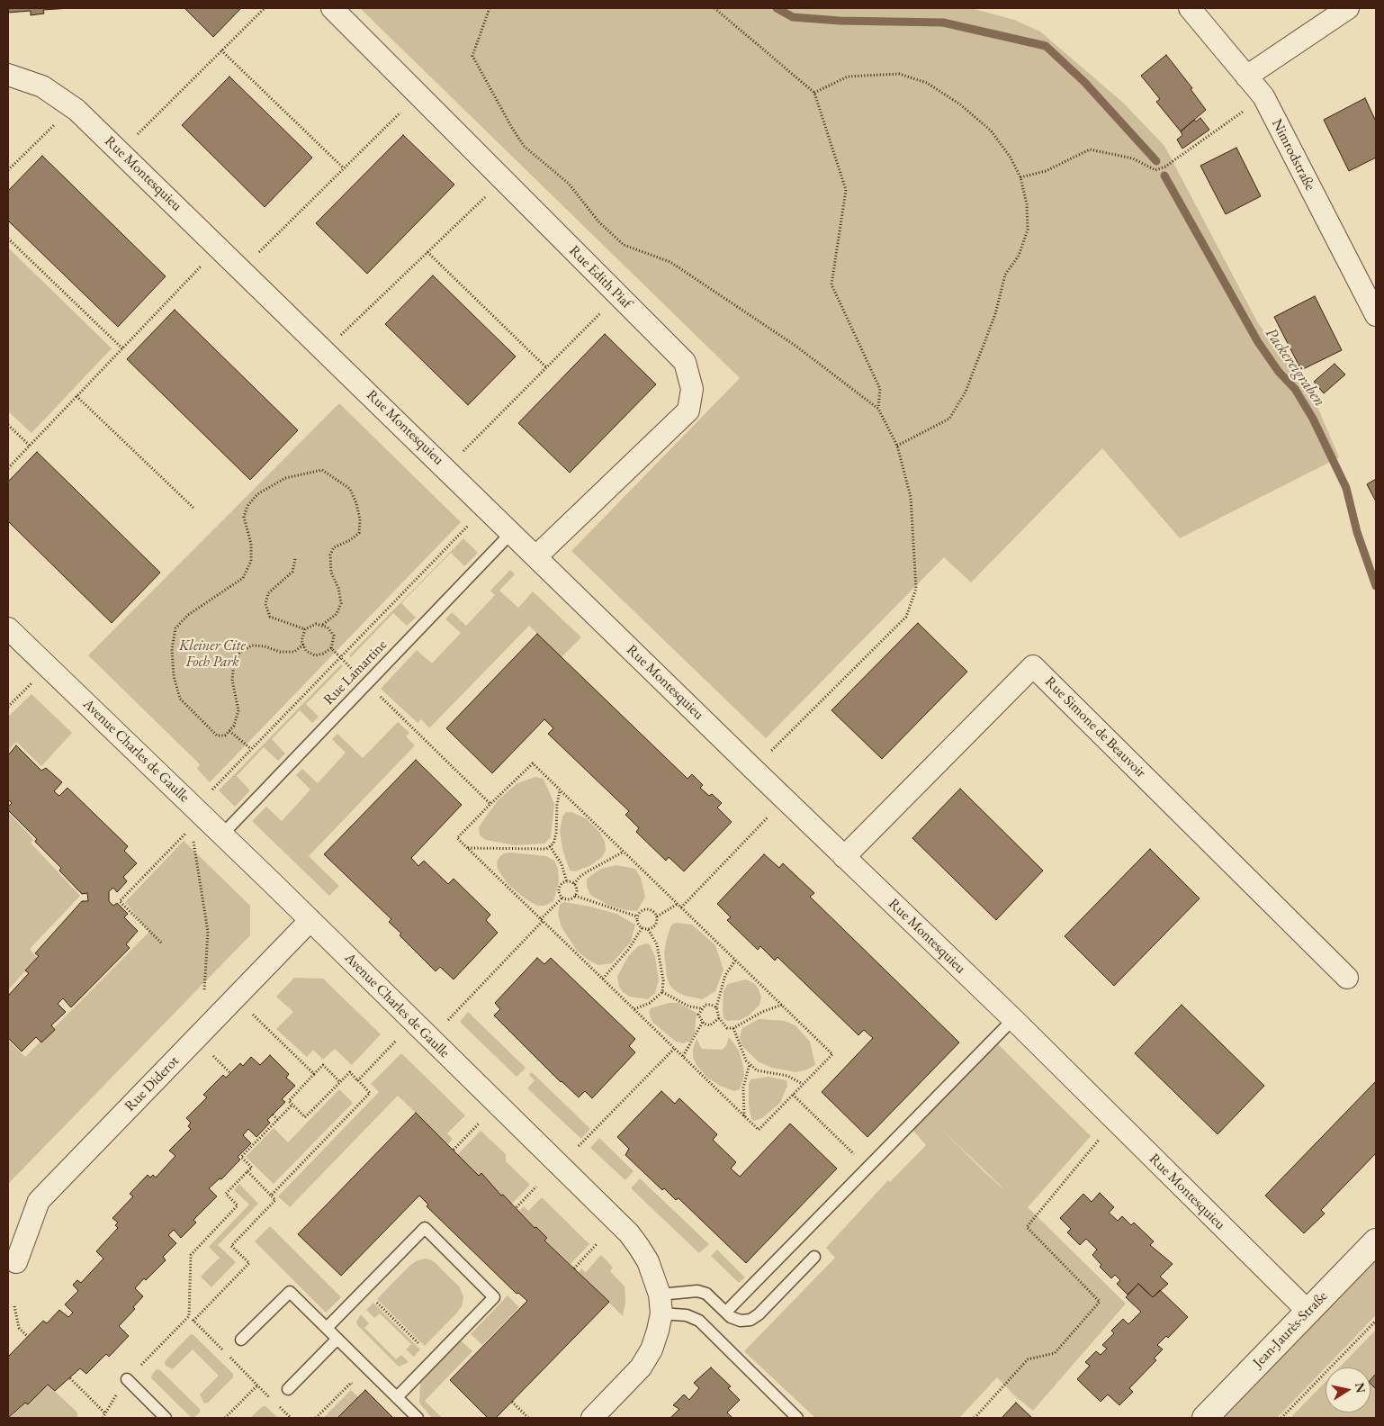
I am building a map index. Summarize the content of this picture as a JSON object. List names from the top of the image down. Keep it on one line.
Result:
{"streets":{"street":["Nimrodstraße","Rue Montesquieu","Rue Edith Piaf","Rue Simone de Beauvoir","Avenue Charles de Gaulle","Rue Diderot","Jean-Jaurès-Straße"],"lane":["Rue Lamartine"]},"crossings":[["Rue Montesquieu","Rue Edith Piaf"],["Rue Montesquieu","Rue Lamartine"],["Rue Montesquieu","Rue Simone de Beauvoir"],["Rue Montesquieu","Jean-Jaurès-Straße"],["Rue Lamartine","Avenue Charles de Gaulle"],["Avenue Charles de Gaulle","Rue Diderot"]],"water":["Packereigraben"],"parks":["Kleiner Cite Foch Park"],"north":"right"}
